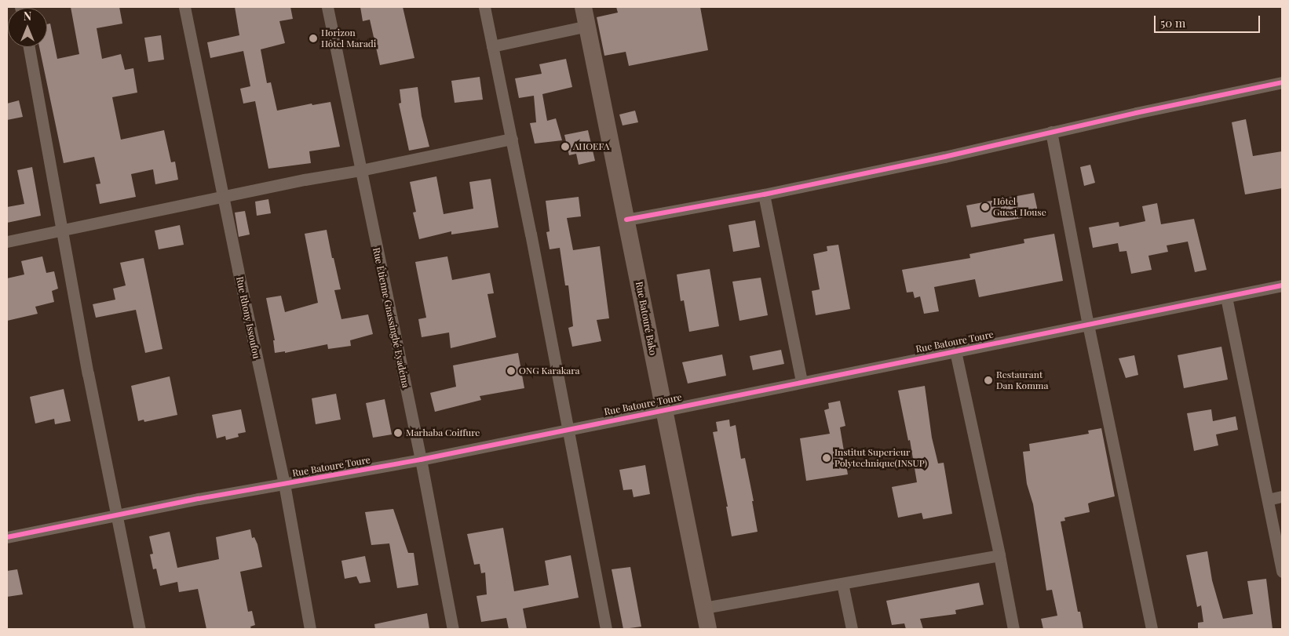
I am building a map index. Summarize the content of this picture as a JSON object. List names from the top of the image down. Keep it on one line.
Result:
{"streets":{"main road":["Rue Batouré Bako"],"street":["Rue Rhony Issoufou","Rue Étienne Gnassingbé Eyadéma","Rue Batoure Toure"]},"crossings":[["Rue Rhony Issoufou","Rue Batoure Toure"],["Rue Étienne Gnassingbé Eyadéma","Rue Batoure Toure"],["Rue Batouré Bako","Rue Batoure Toure"]],"places":["Horizon Hôtel Maradi","AHOEFA","Hôtel Guest House","ONG Karakara","Restaurant Dan Komma","Marhaba Coiffure","Institut Superieur Polytechnique(INSUP)"],"scale_bar":"50 m","north":"top"}
